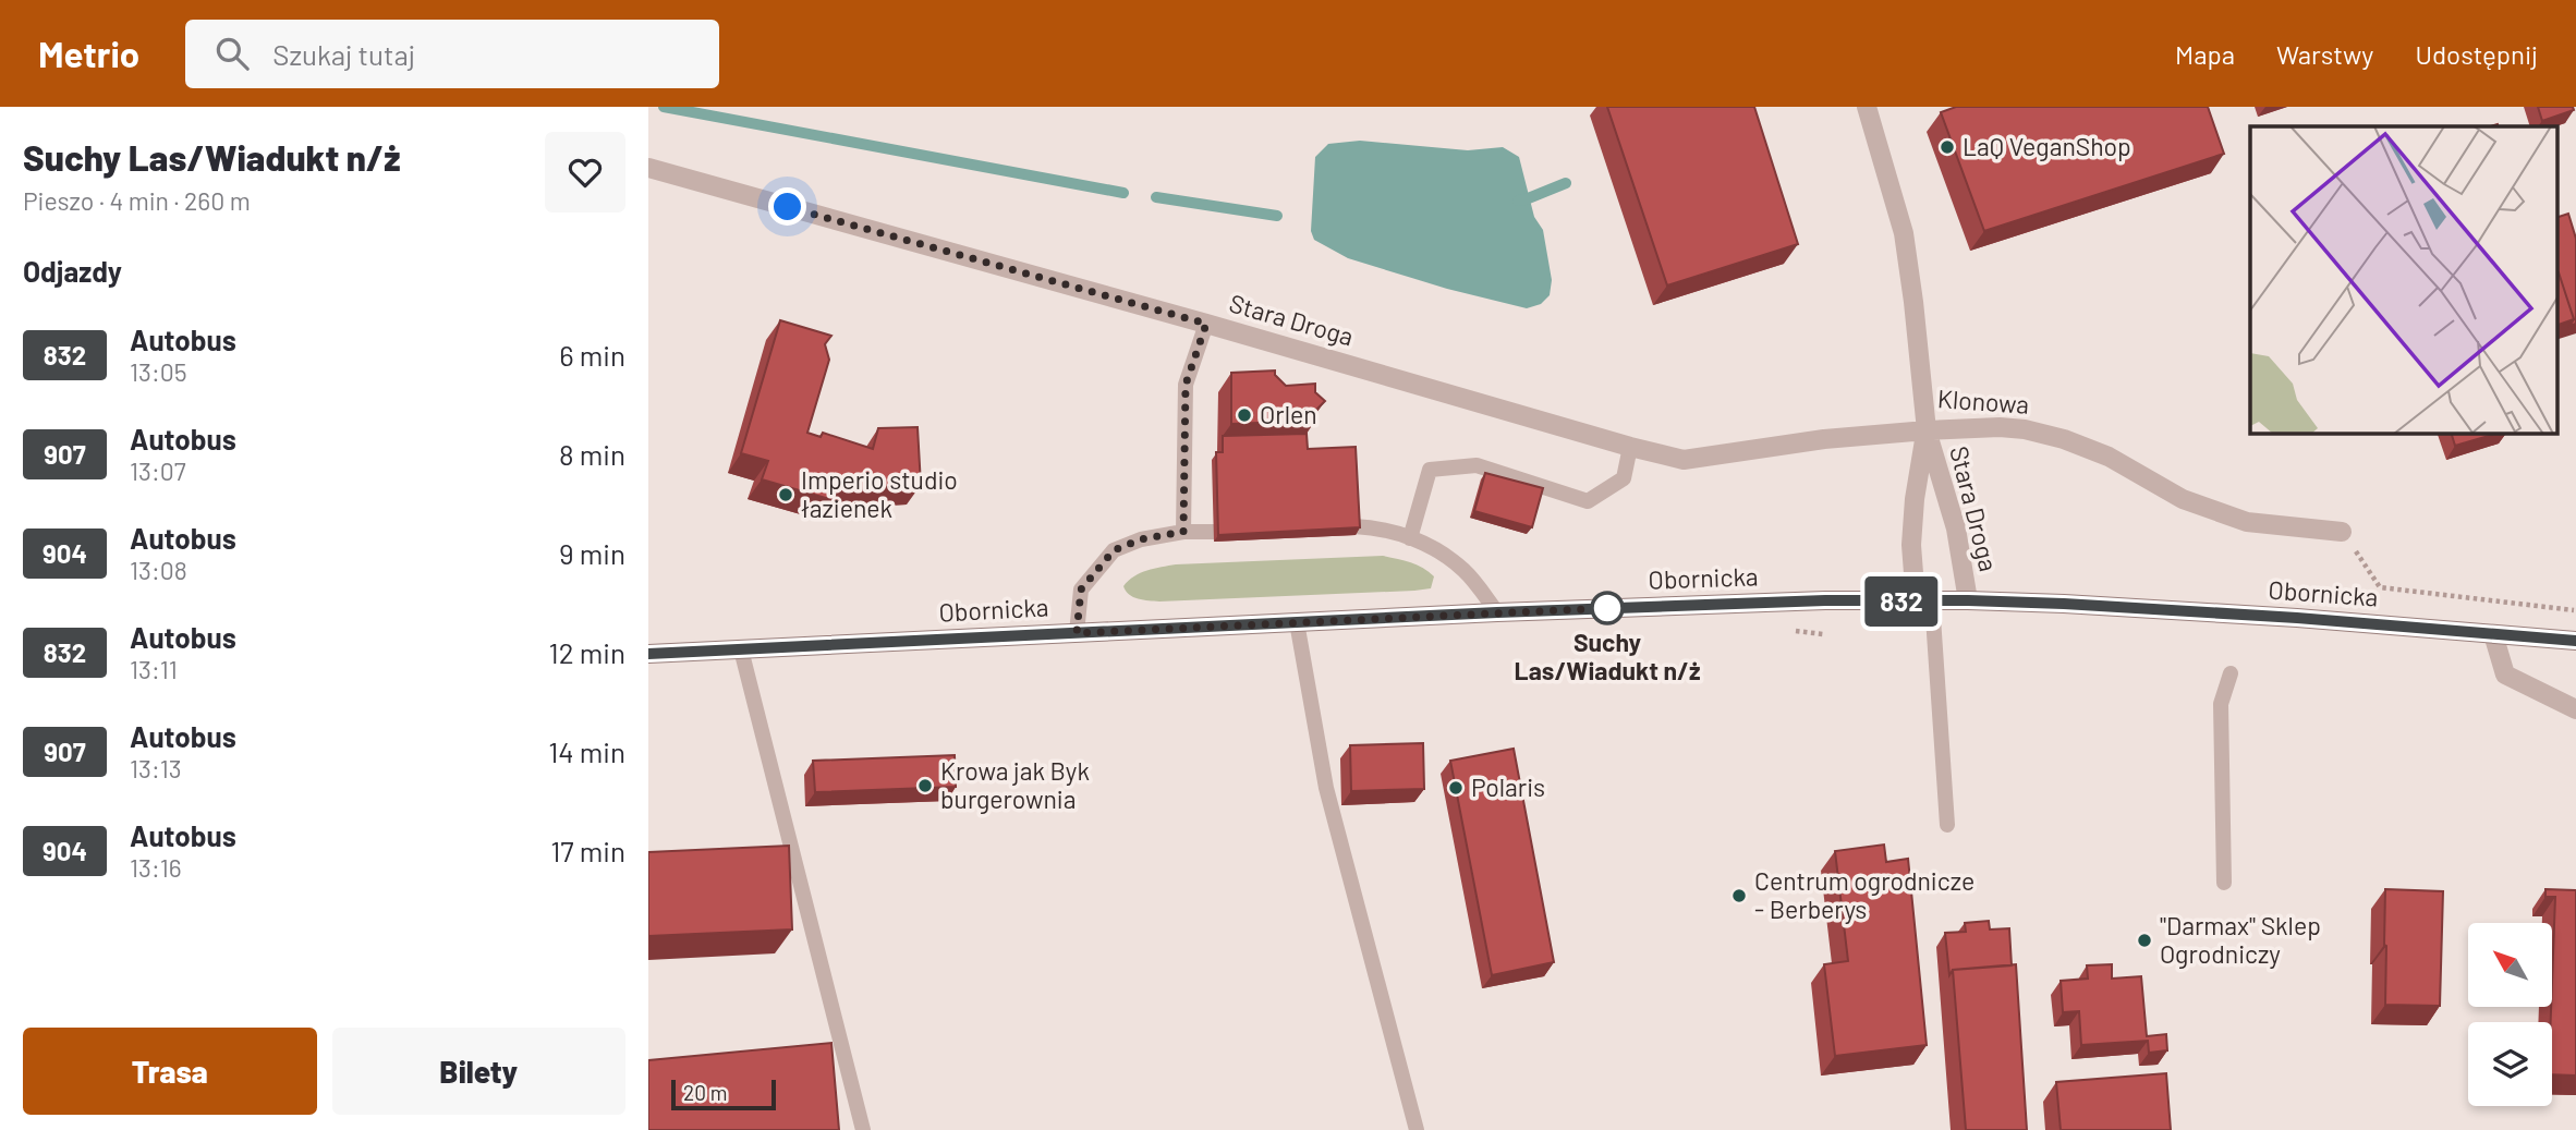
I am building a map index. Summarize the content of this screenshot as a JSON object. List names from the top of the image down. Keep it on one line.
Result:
{"streets":{"main road":["Obornicka"],"street":["Stara Droga","Klonowa"]},"crossings":[["Stara Droga","Klonowa"],["Stara Droga","Obornicka"]],"places":["LaQ VeganShop","Orlen","Imperio studio łazienek","Suchy Las/Wiadukt n/ż","Krowa jak Byk burgerownia","Polaris","Centrum ogrodnicze - Berberys","\"Darmax\" Sklep Ogrodniczy"],"lines":["bus line 832"],"scale_bar":"20 m","north":"top left","page":{"header":"Metrio","search":"Szukaj tutaj","nav":["Mapa","Warstwy","Udostępnij"],"heading":[["Suchy Las/Wiadukt n/ż","Pieszo · 4 min · 260 m"],"Odjazdy"],"on_map":"832","list":[{"mark":"832","name":"Autobus","note":"13:05","value":"6 min"},{"mark":"907","name":"Autobus","note":"13:07","value":"8 min"},{"mark":"904","name":"Autobus","note":"13:08","value":"9 min"},{"mark":"832","name":"Autobus","note":"13:11","value":"12 min"},{"mark":"907","name":"Autobus","note":"13:13","value":"14 min"},{"mark":"904","name":"Autobus","note":"13:16","value":"17 min"}],"buttons":["Trasa","Bilety"],"scale":"20 m"}}
